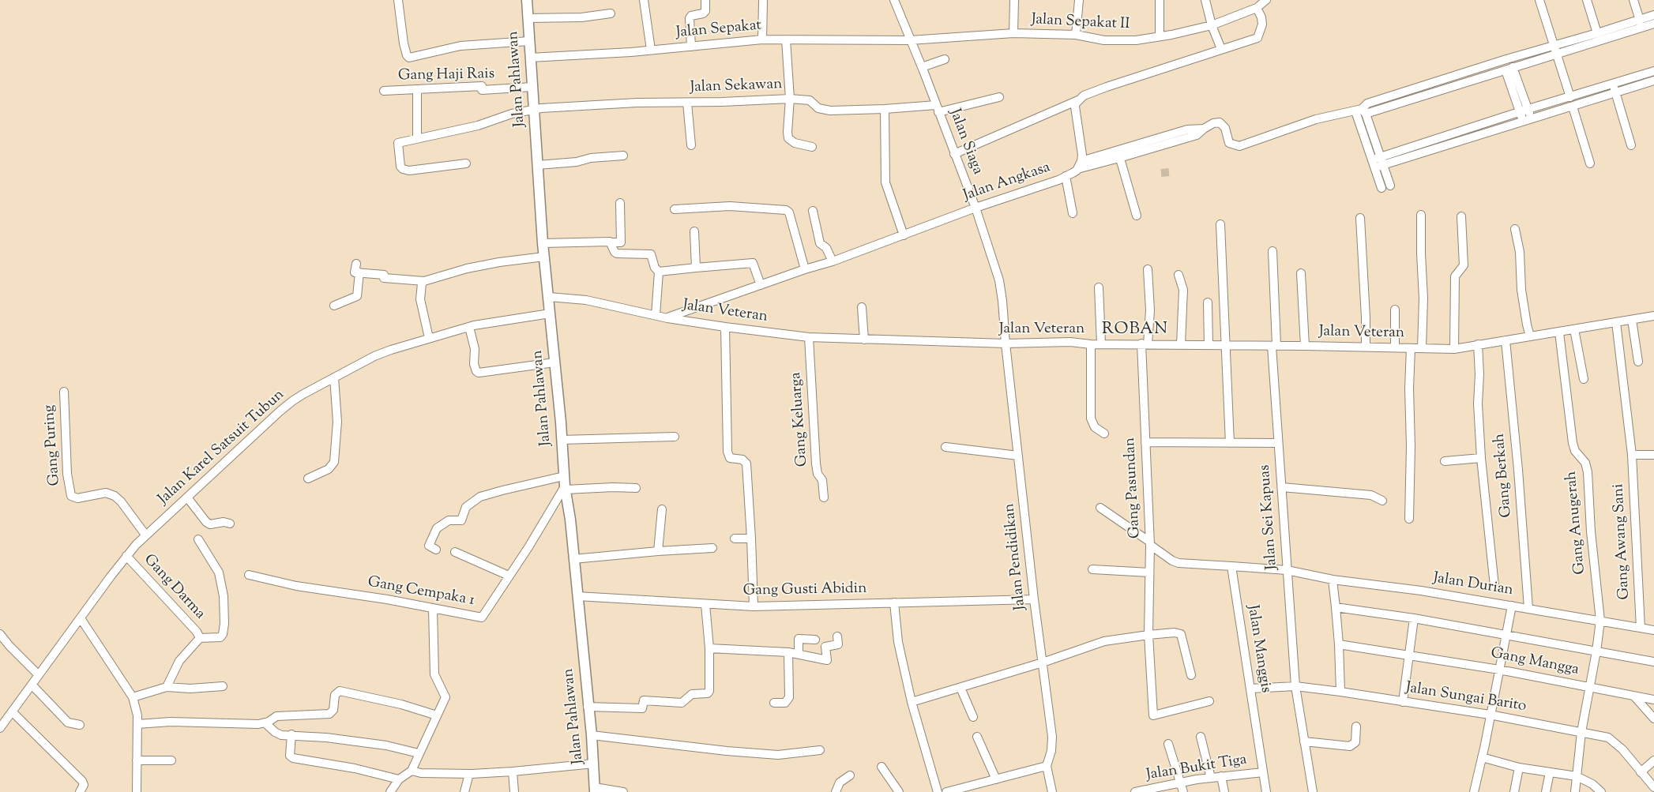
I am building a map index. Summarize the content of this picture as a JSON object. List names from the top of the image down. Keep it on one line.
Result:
{"streets":{"main road":["Jalan Pahlawan"],"street":["Jalan Sepakat II","Jalan Sepakat","Gang Haji Rais","Jalan Sekawan","Jalan Siaga","Jalan Angkasa","Jalan Veteran","Gang Keluarga","Gang Puring","Jalan Karel Satsuit Tubun","Gang Berkah","Gang Pasundan","Jalan Sei Kapuas","Gang Anugerah","Gang Awang Sani","Jalan Pendidikan","Jalan Durian","Gang Darma","Gang Gusti Abidin","Gang Cempaka 1","Jalan Manggis","Gang Mangga","Jalan Sungai Barito","Jalan Bukit Tiga"]},"crossings":[["Jalan Sepakat II","Jalan Sepakat"],["Jalan Sepakat II","Jalan Siaga"],["Jalan Sepakat","Jalan Pahlawan"],["Jalan Sepakat","Jalan Siaga"],["Gang Haji Rais","Jalan Pahlawan"],["Jalan Pahlawan","Jalan Sekawan"],["Jalan Pahlawan","Jalan Veteran"],["Jalan Pahlawan","Jalan Karel Satsuit Tubun"],["Jalan Pahlawan","Gang Gusti Abidin"],["Jalan Pahlawan","Gang Cempaka 1"],["Jalan Sekawan","Jalan Siaga"],["Jalan Siaga","Jalan Angkasa"],["Jalan Siaga","Jalan Veteran"],["Jalan Siaga","Jalan Pendidikan"],["Jalan Angkasa","Jalan Veteran"],["Jalan Veteran","Gang Keluarga"],["Jalan Veteran","Gang Berkah"],["Jalan Veteran","Gang Pasundan"],["Jalan Veteran","Jalan Sei Kapuas"],["Jalan Veteran","Gang Anugerah"],["Jalan Veteran","Gang Awang Sani"],["Jalan Veteran","Jalan Pendidikan"],["Gang Puring","Jalan Karel Satsuit Tubun"],["Jalan Karel Satsuit Tubun","Gang Darma"],["Gang Berkah","Jalan Durian"],["Gang Pasundan","Jalan Manggis"],["Jalan Sei Kapuas","Jalan Durian"],["Jalan Sei Kapuas","Jalan Sungai Barito"],["Gang Anugerah","Jalan Durian"],["Gang Anugerah","Gang Mangga"],["Gang Anugerah","Jalan Sungai Barito"],["Gang Awang Sani","Jalan Durian"],["Jalan Pendidikan","Gang Gusti Abidin"],["Jalan Manggis","Jalan Sungai Barito"],["Jalan Manggis","Jalan Bukit Tiga"]],"districts":["ROBAN"]}
